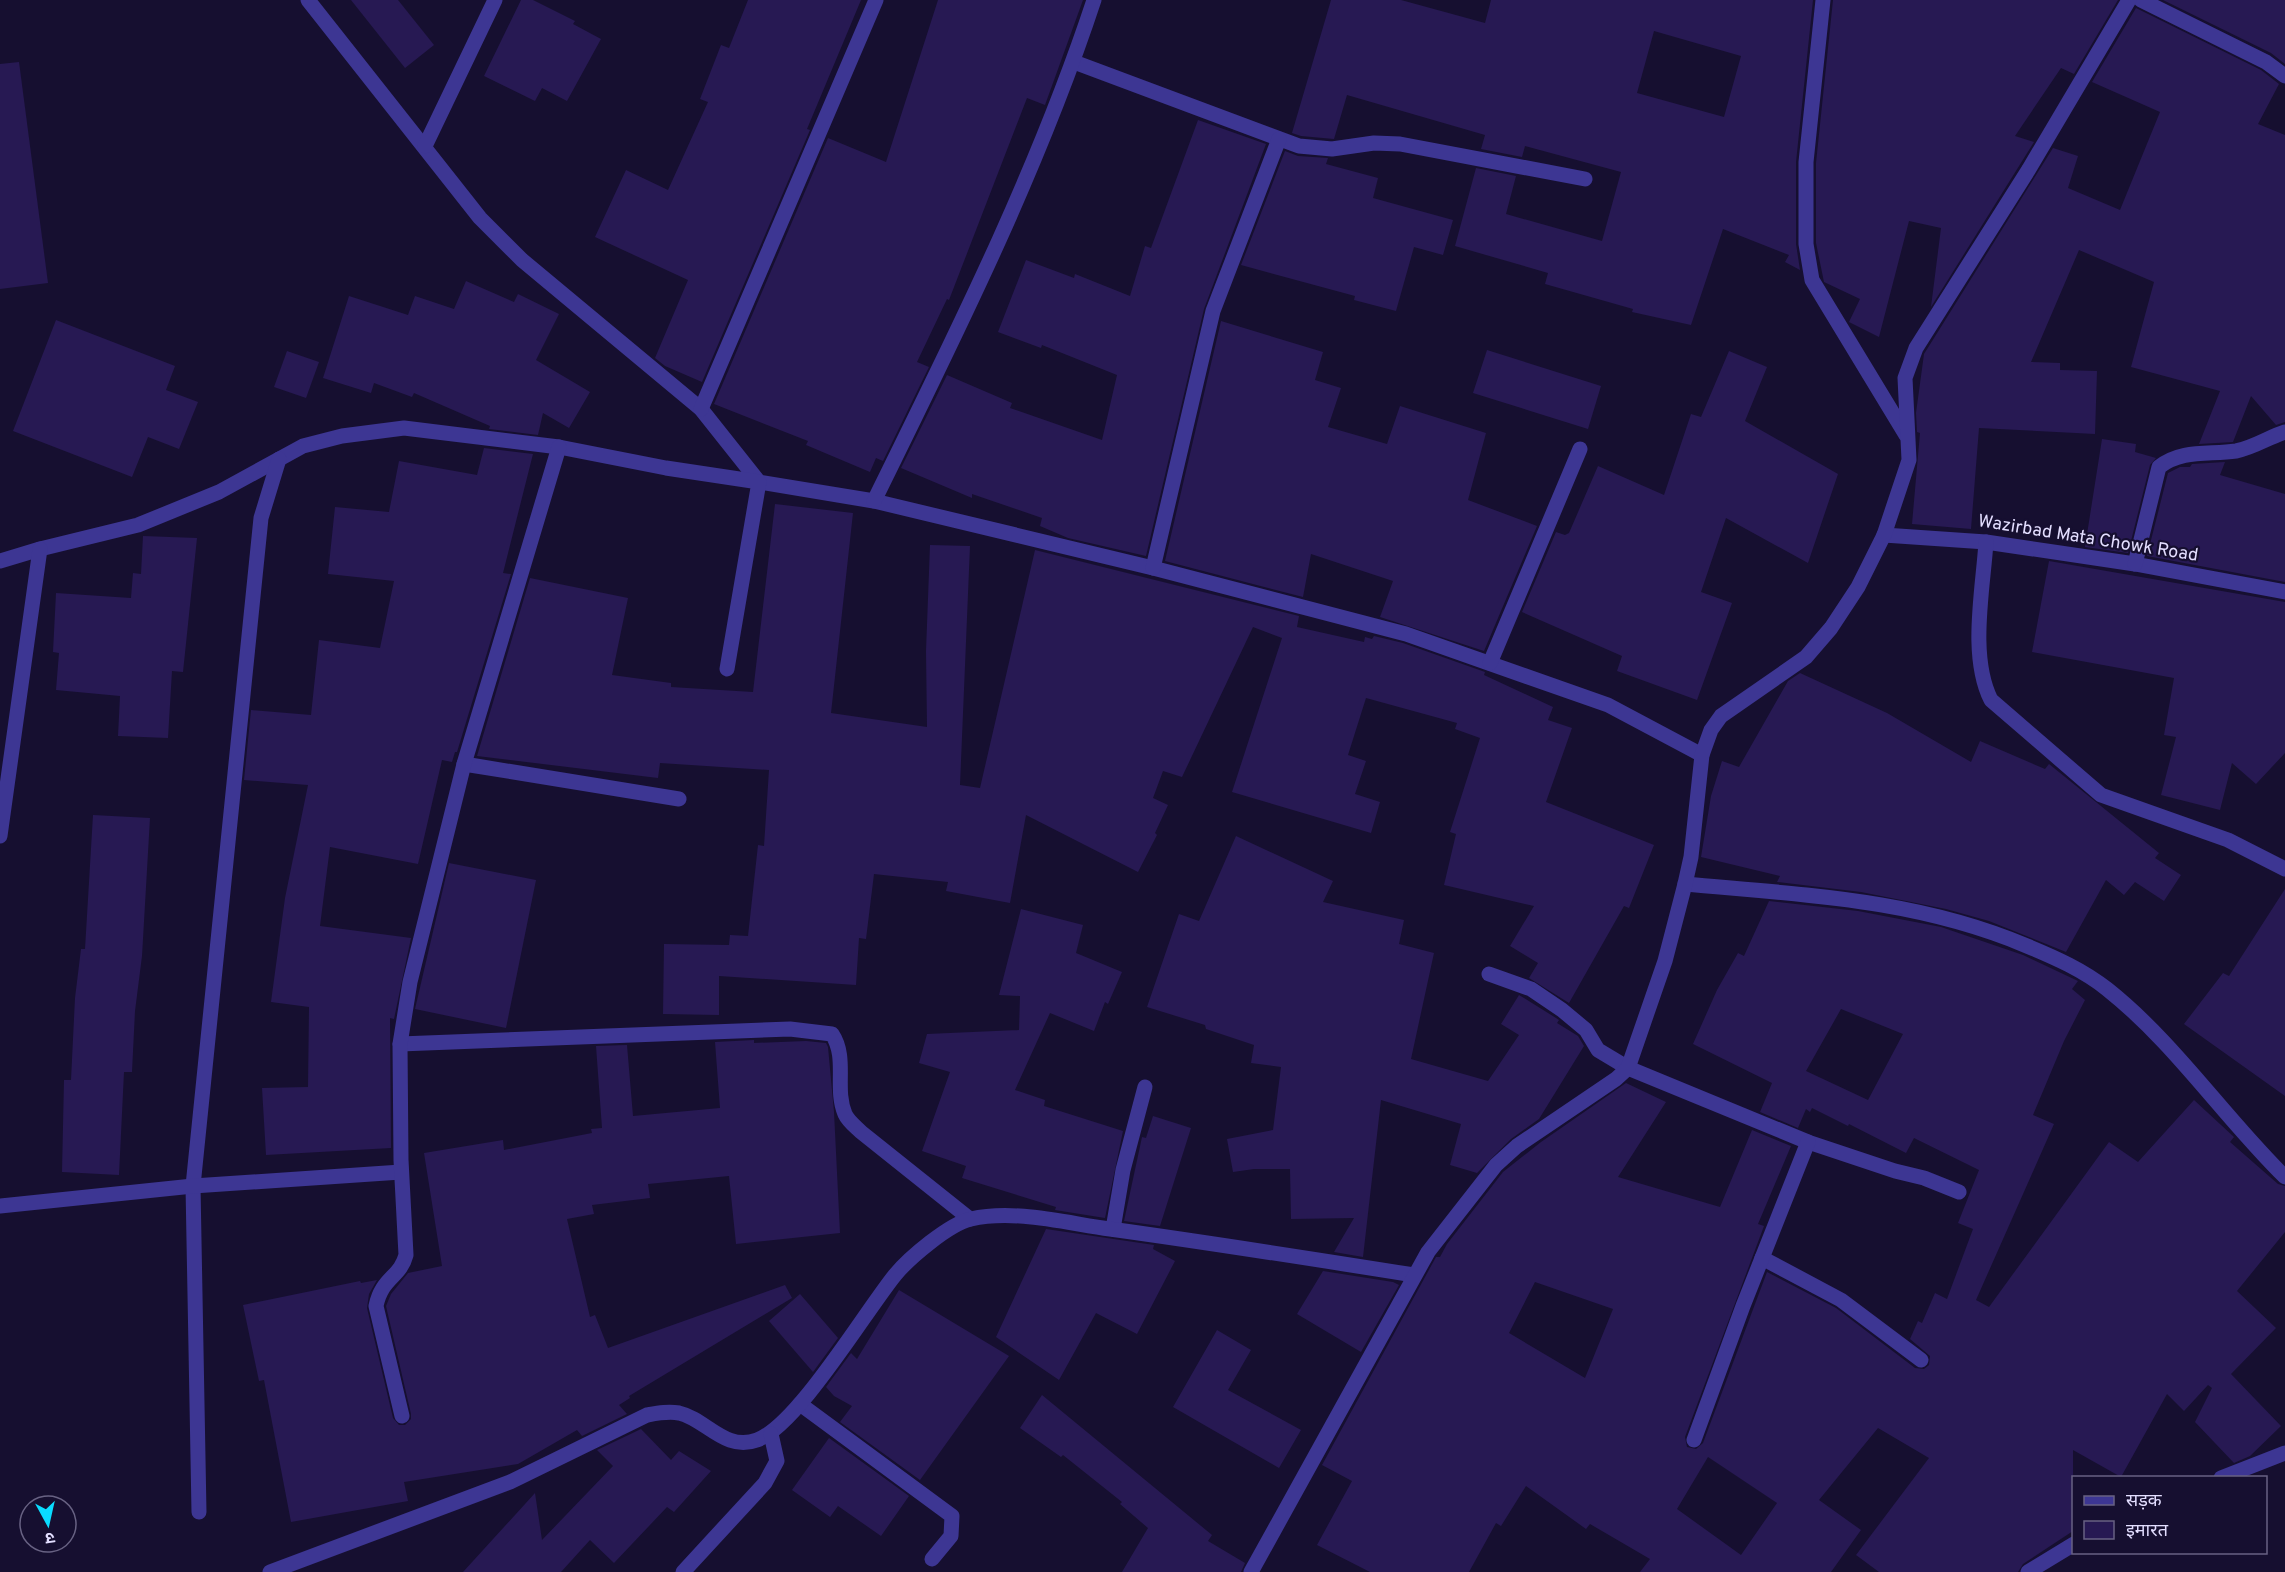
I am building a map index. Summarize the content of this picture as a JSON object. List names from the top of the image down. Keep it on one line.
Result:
{"streets":{"street":["Wazirbad Mata Chowk Road"]},"legend":["सड़क","इमारत"],"north":"bottom"}
